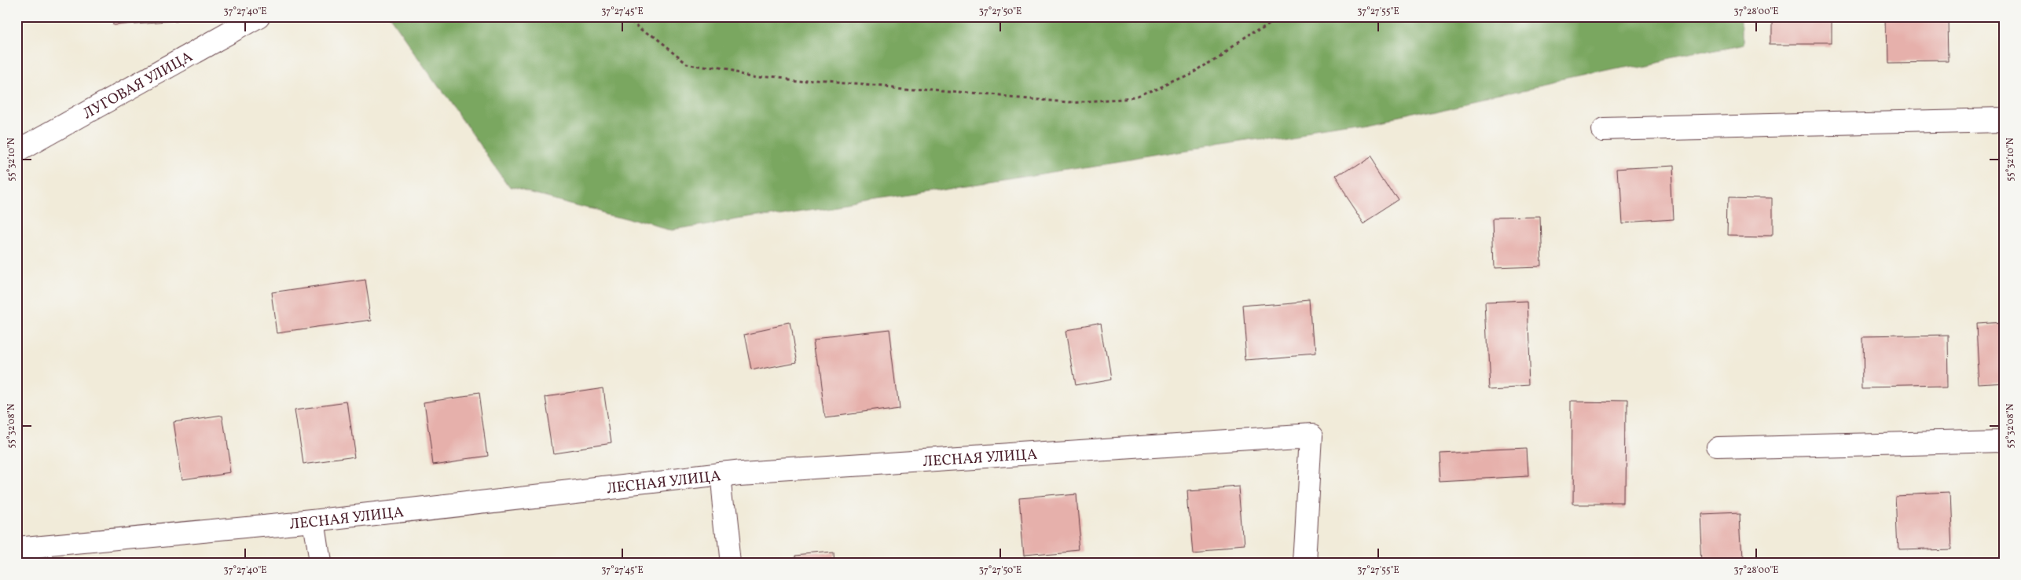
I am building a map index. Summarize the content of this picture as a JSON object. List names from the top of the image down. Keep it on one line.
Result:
{"streets":{"street":["ЛУГОВАЯ УЛИЦА","ЛЕСНАЯ УЛИЦА"]},"coordinates":["37°27'40\"E","37°27'45\"E","37°27'50\"E","37°27'55\"E","37°28'00\"E","55°32'10\"N","55°32'08\"N"]}
